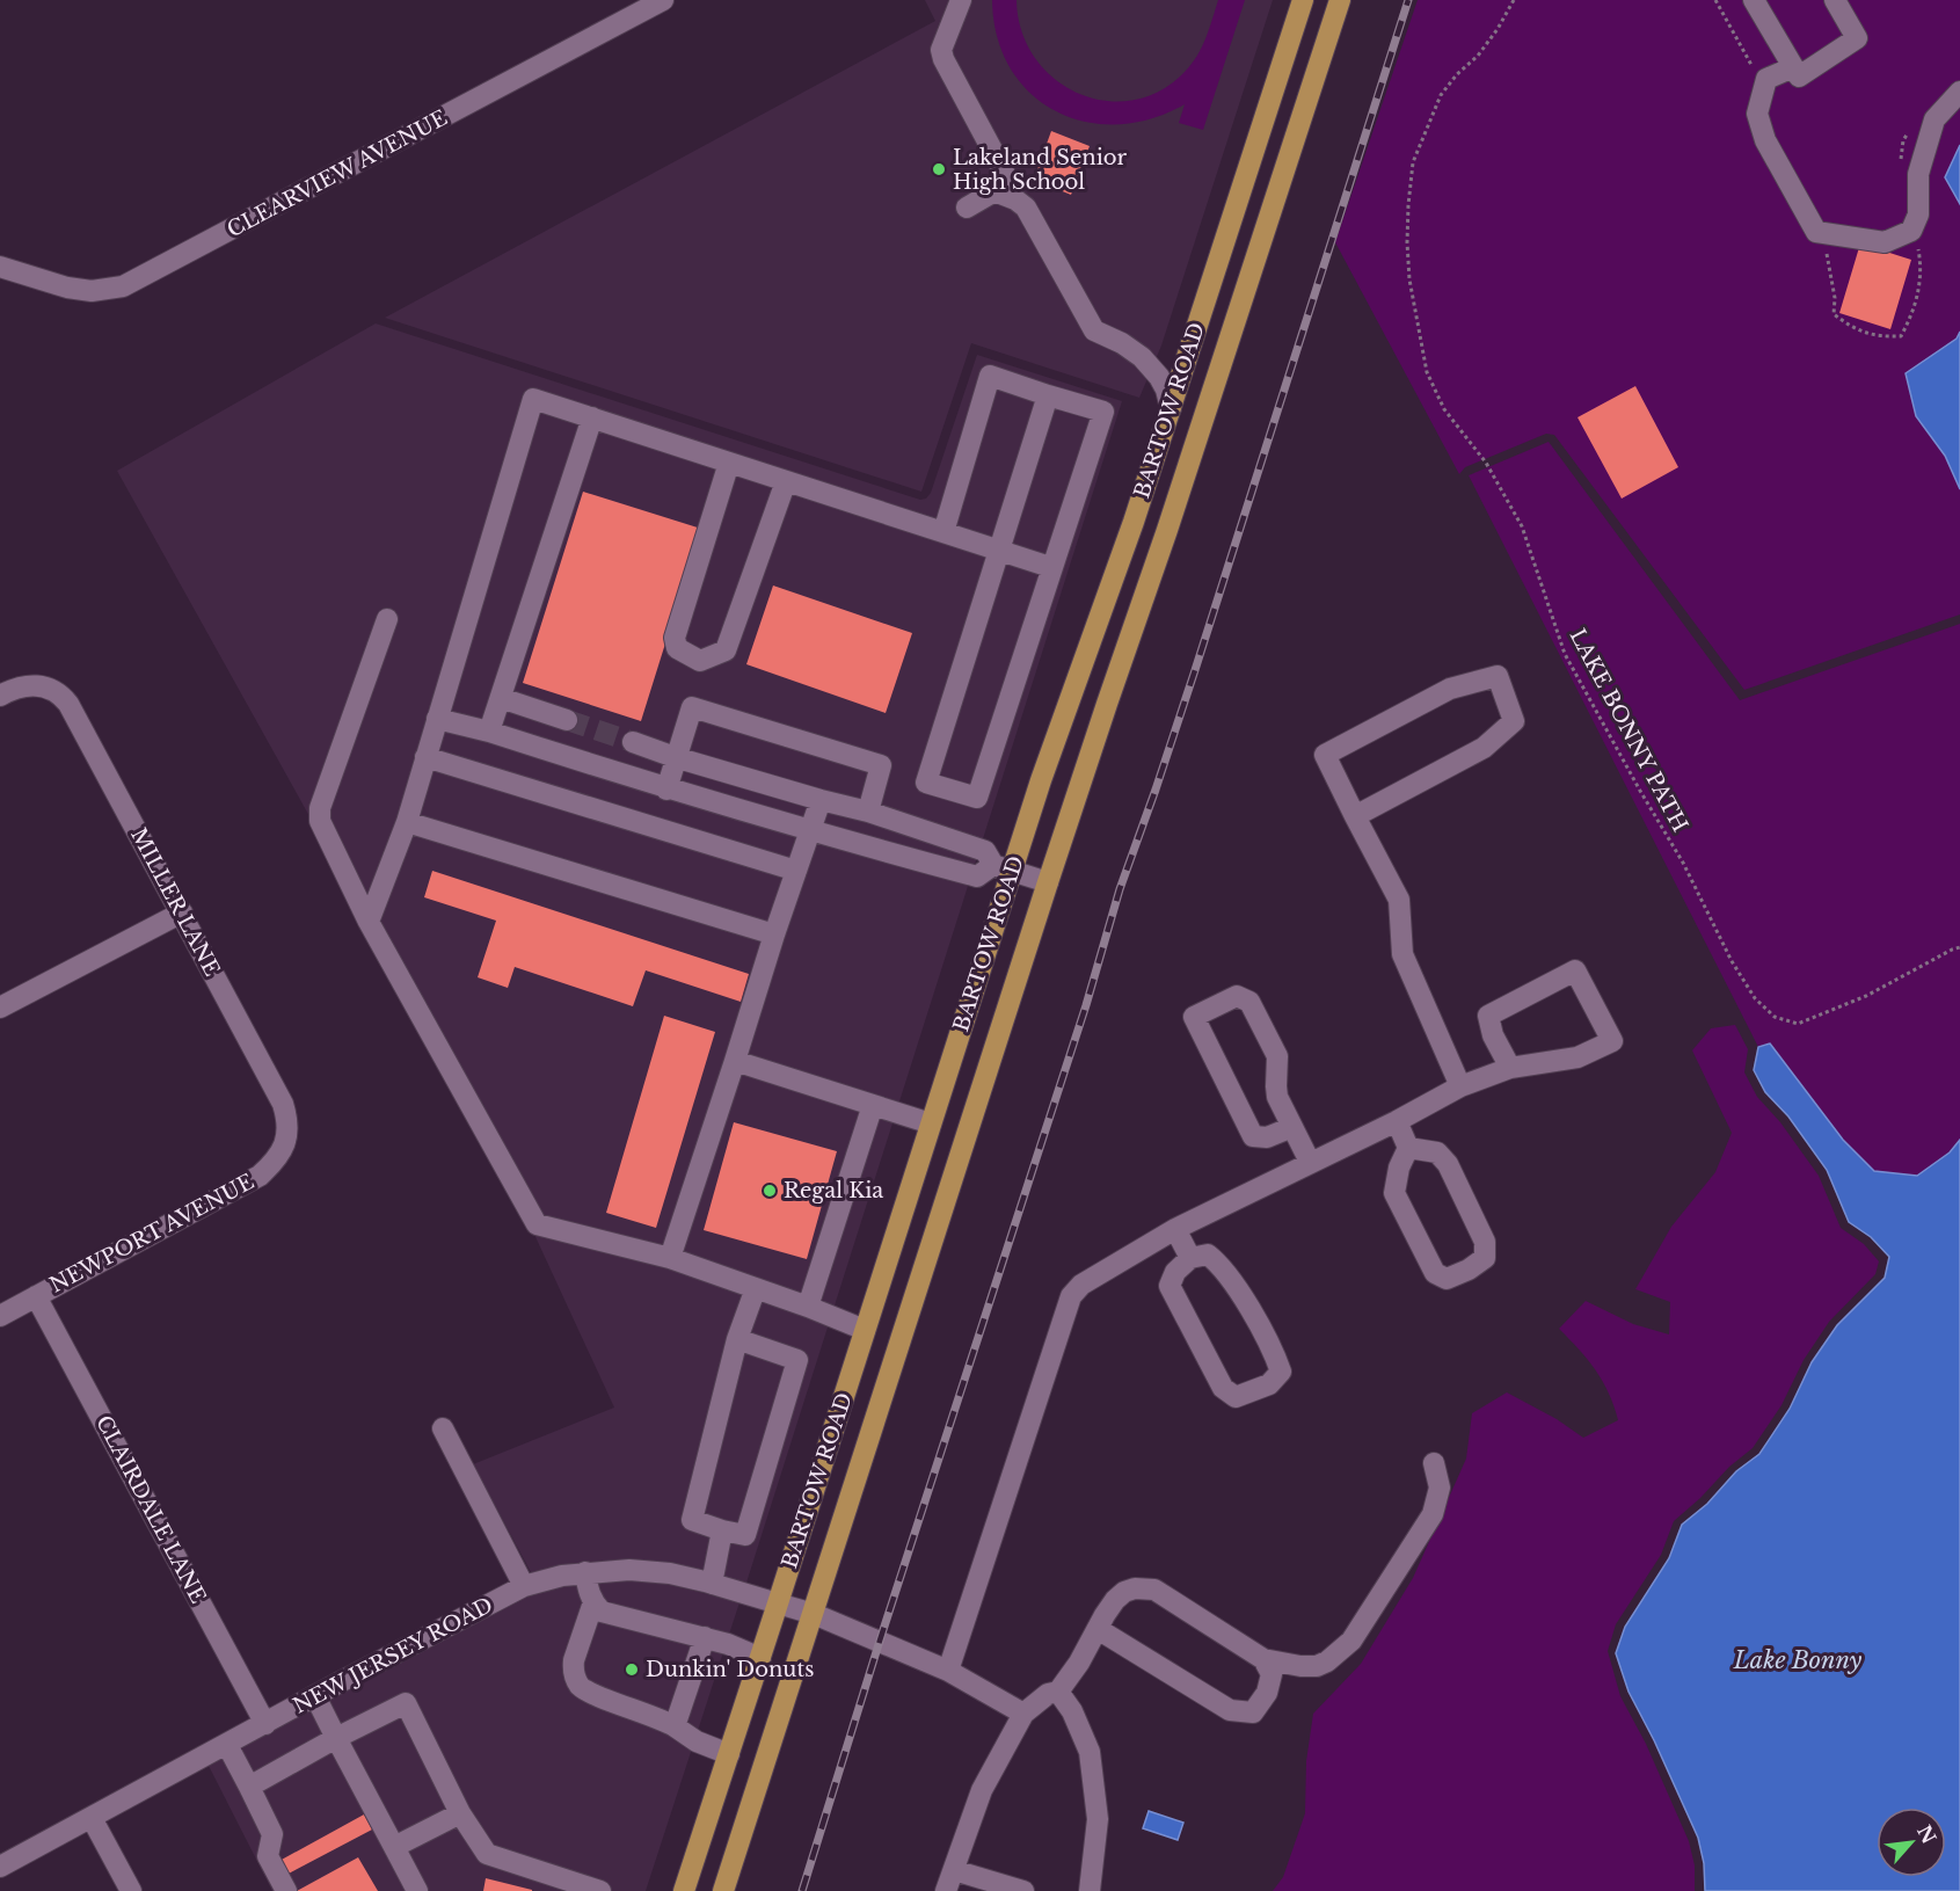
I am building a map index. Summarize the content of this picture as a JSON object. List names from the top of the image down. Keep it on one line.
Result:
{"streets":{"main road":["BARTOW ROAD"],"street":["CLEARVIEW AVENUE","MILLER LANE","NEWPORT AVENUE","CLAIRDALE LANE","NEW JERSEY ROAD"],"path":["LAKE BONNY PATH"]},"crossings":[["BARTOW ROAD","NEW JERSEY ROAD"],["MILLER LANE","NEWPORT AVENUE"],["NEWPORT AVENUE","CLAIRDALE LANE"],["CLAIRDALE LANE","NEW JERSEY ROAD"]],"water":["Lake Bonny"],"places":["Lakeland Senior High School","Regal Kia","Dunkin' Donuts"],"north":"top right"}
